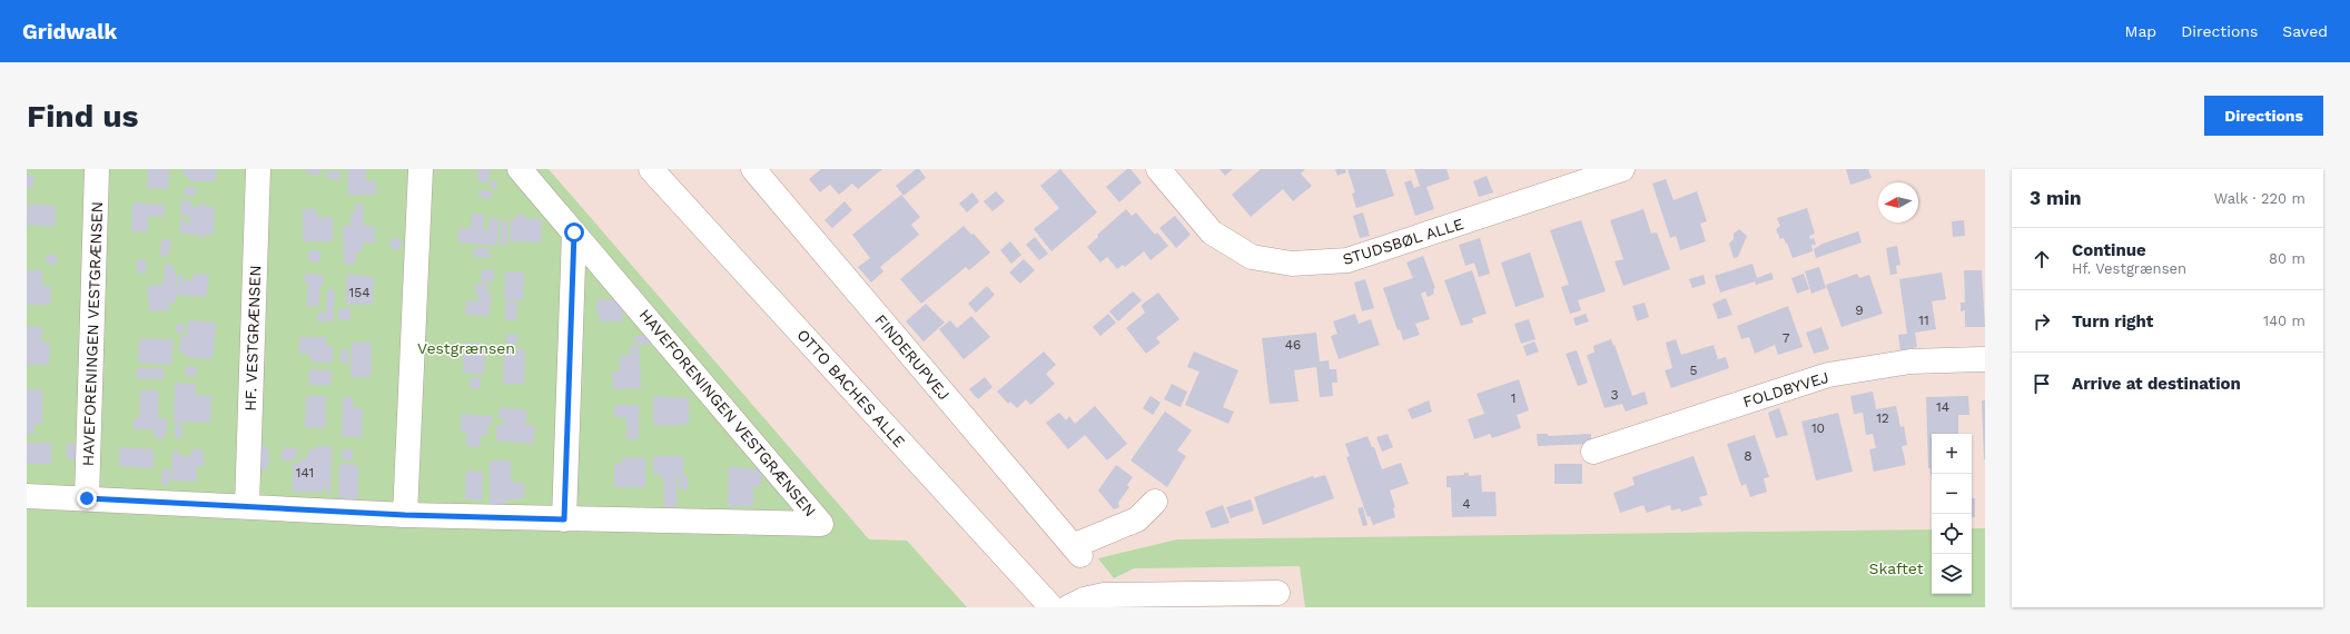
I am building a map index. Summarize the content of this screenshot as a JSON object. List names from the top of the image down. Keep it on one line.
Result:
{"streets":{"street":["STUDSBØL ALLE","HAVEFORENINGEN VESTGRÆNSEN","HF. VESTGRÆNSEN","FINDERUPVEJ","OTTO BACHES ALLE","FOLDBYVEJ"]},"crossings":[["HAVEFORENINGEN VESTGRÆNSEN","HF. VESTGRÆNSEN"]],"parks":["Vestgrænsen","Skaftet"],"house_numbers":["154","9","11","7","46","5","3","1","14","12","10","8","141","4"],"north":"left","page":{"header":"Gridwalk","nav":["Map","Directions","Saved"],"buttons":"Directions","title":"Find us","heading":["3 min","Walk · 220 m"],"list":[["Continue","Hf. Vestgrænsen","80 m"],["Turn right","140 m"],"Arrive at destination"],"map_buttons":["+","−"]}}
